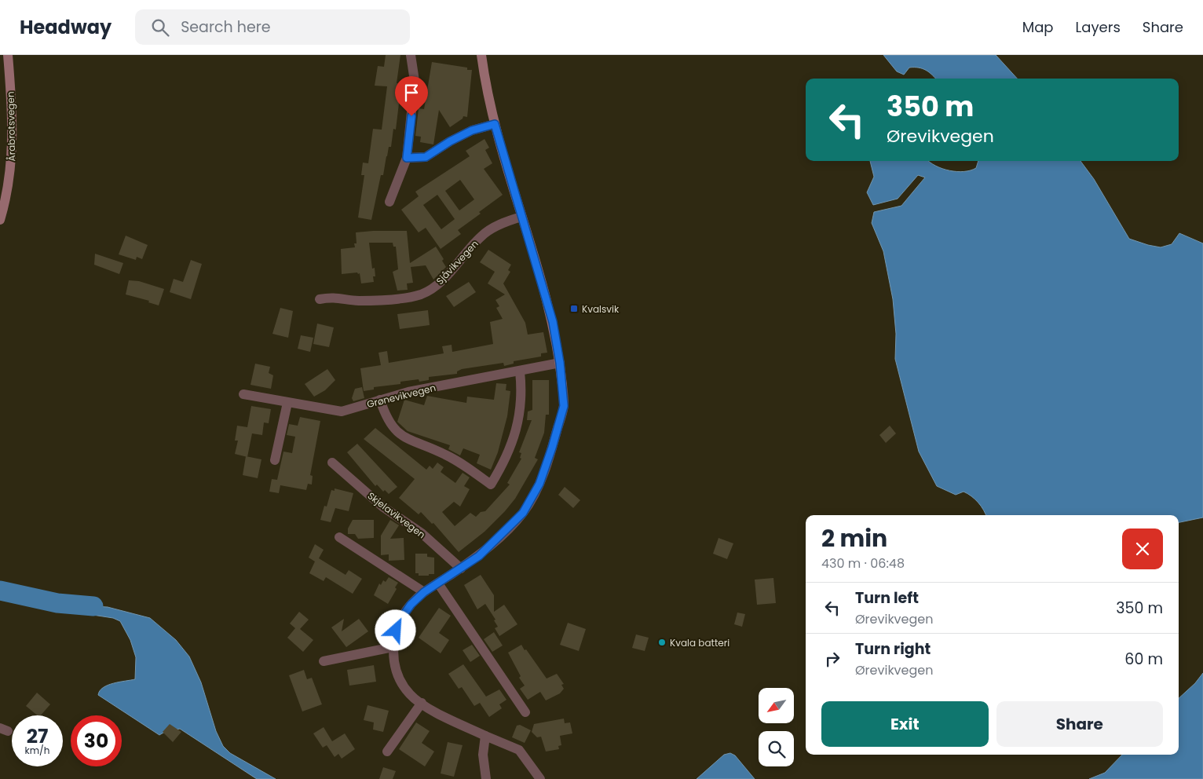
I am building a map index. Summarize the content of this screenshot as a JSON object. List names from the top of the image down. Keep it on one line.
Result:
{"streets":{"main road":["Årabrotsvegen"],"street":["Sjåvikvegen","Grønevikvegen","Skjelavikvegen"]},"places":{"transit":["Kvalsvik"],"other":["Kvala batteri"]},"north":"bottom left","page":{"header":"Headway","search":"Search here","nav":["Map","Layers","Share"],"turn":["350 m","Ørevikvegen"],"heading":["2 min","430 m · 06:48"],"list":[{"name":"Turn left","note":"Ørevikvegen","value":"350 m"},{"name":"Turn right","note":"Ørevikvegen","value":"60 m"}],"buttons":["Exit","Share"],"speed":"27 km/h","limit":"30"}}
